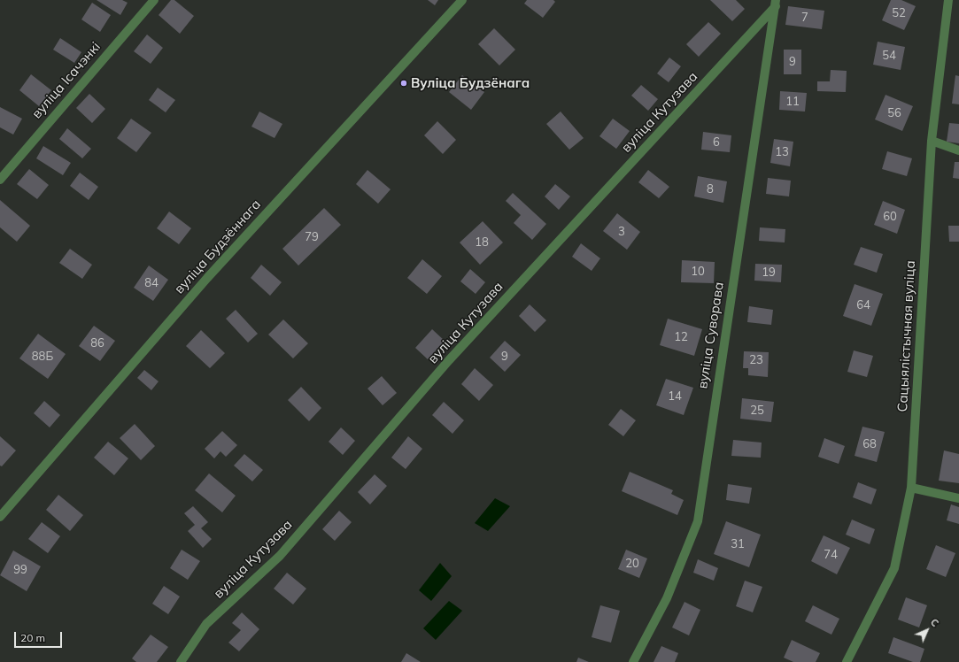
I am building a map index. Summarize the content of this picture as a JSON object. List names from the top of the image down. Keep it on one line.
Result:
{"streets":{"street":["вуліца Ісачэнкі","вуліца Кутузава","вуліца Будзённага","вуліца Суворава","Сацыялістычная вуліца"]},"crossings":[["вуліца Кутузава","вуліца Суворава"]],"places":["Вуліца Будзёнага"],"house_numbers":["52","7","54","9","11","56","6","13","8","60","3","79","18","10","19","84","64","12","86","88Б","9","23","14","25","68","31","74","20","99"],"scale_bar":"20 m","north":"top right"}
